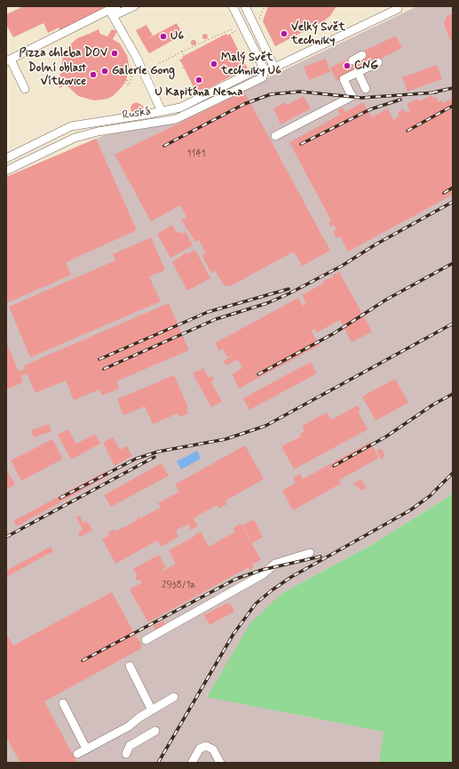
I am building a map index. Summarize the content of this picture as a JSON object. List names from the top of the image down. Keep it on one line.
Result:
{"streets":{"street":["Ruská"]},"places":["Velký Svět techniky","U6","Pizza chleba DOV","Malý Svět techniky U6","CNG","Galerie Gong","Dolní oblast Vítkovice","U Kapitána Nema"],"house_numbers":["1141","2938/1a"]}
